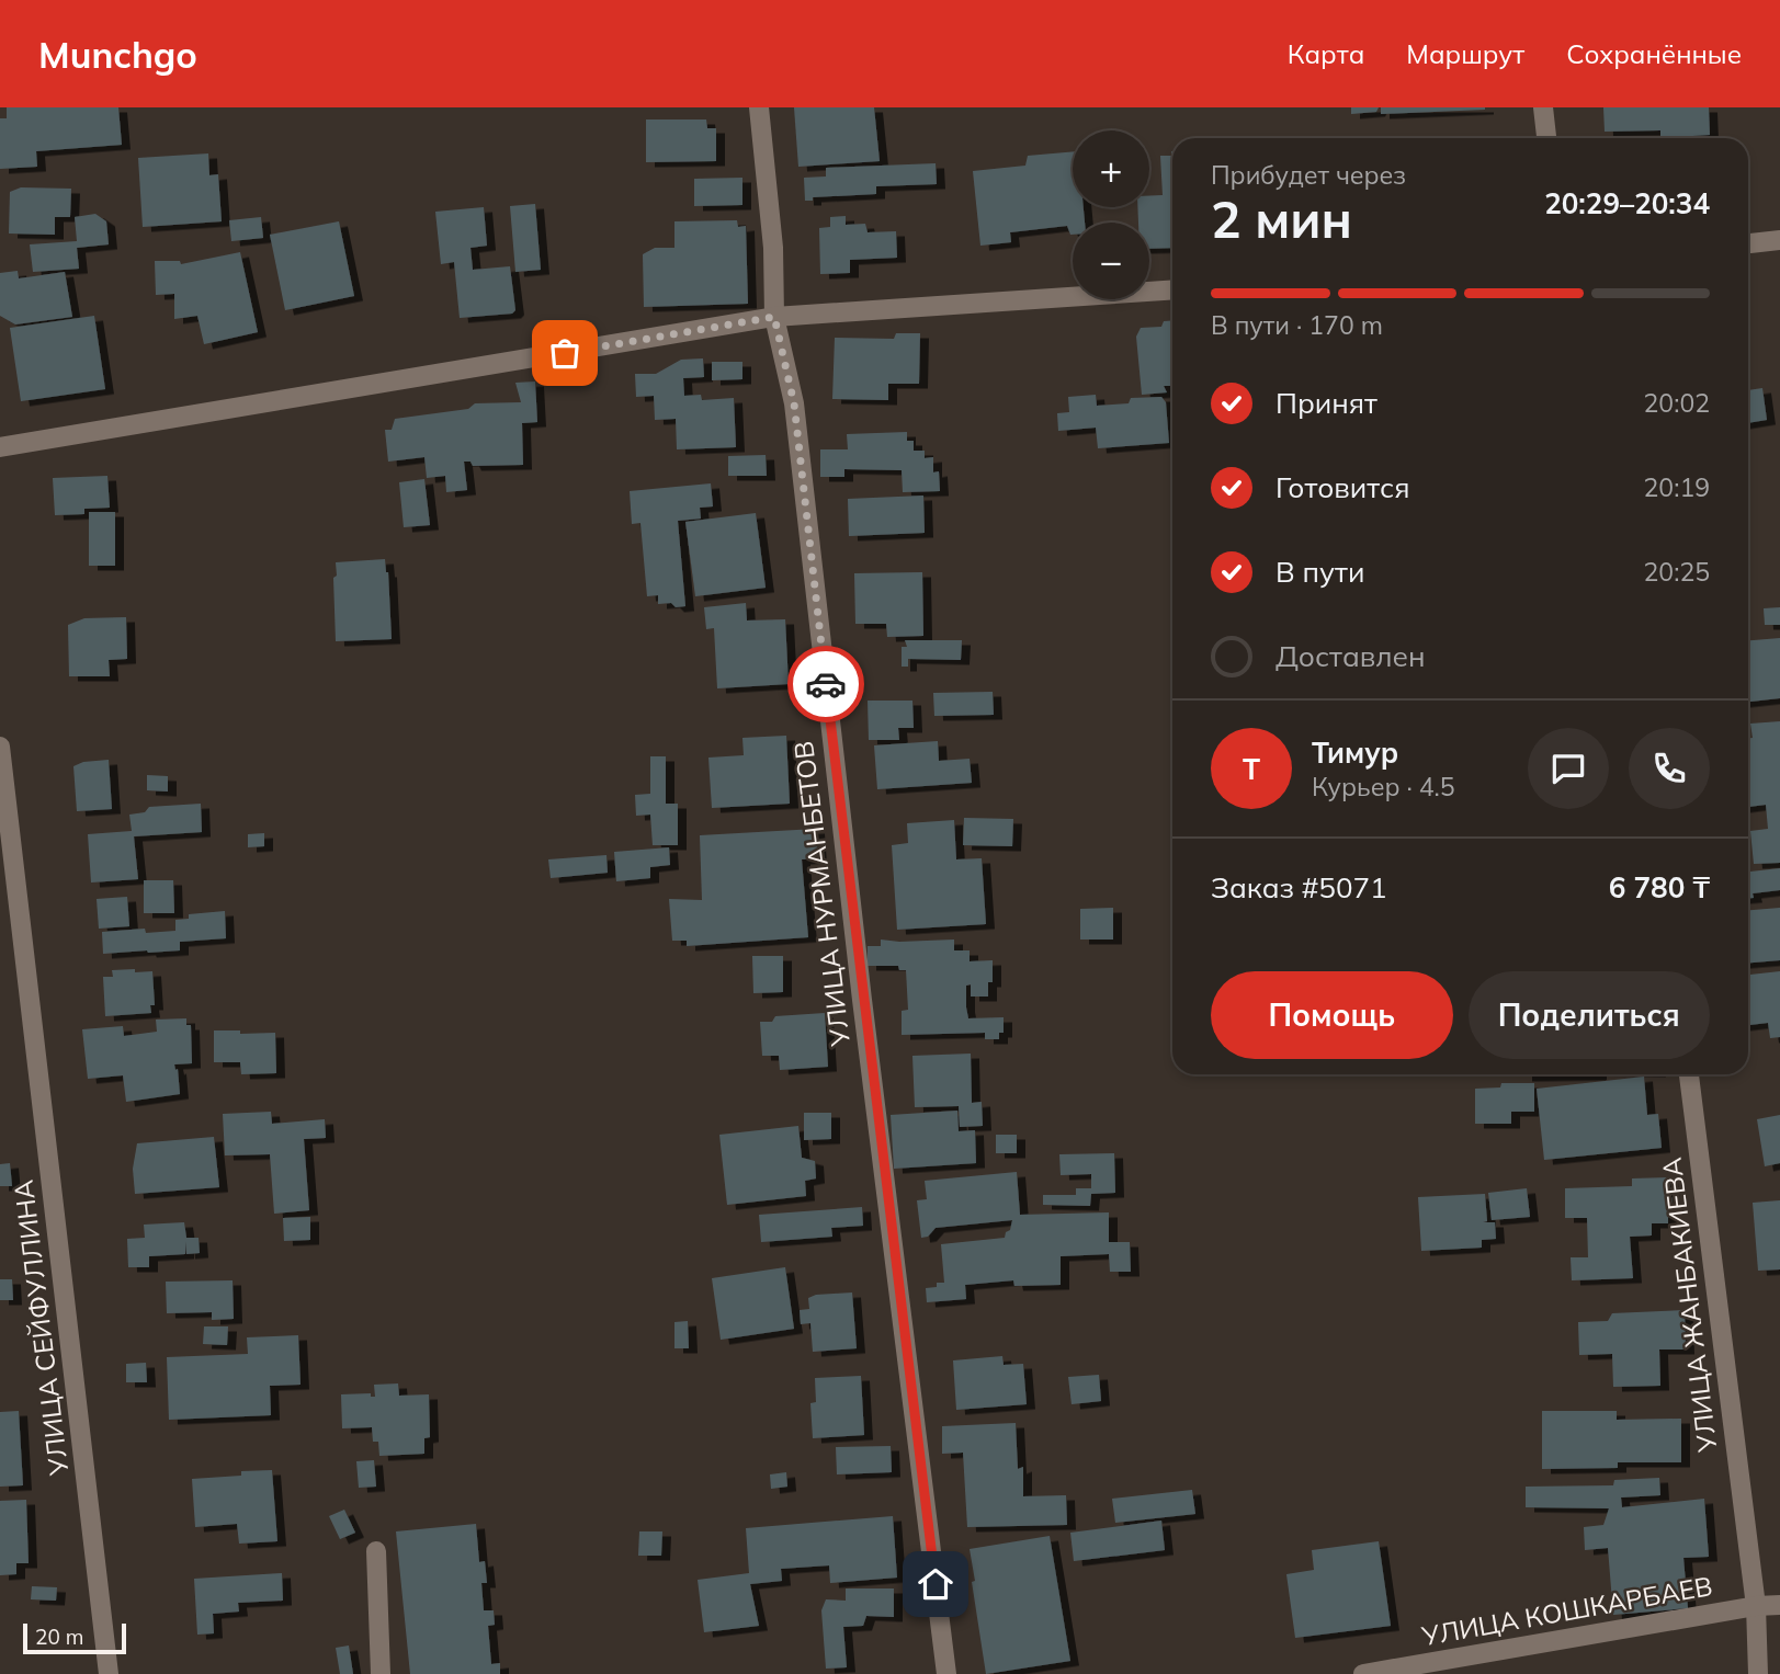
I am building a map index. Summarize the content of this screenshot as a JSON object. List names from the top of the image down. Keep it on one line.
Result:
{"streets":{"street":["УЛИЦА НУРМАНБЕТОВ","УЛИЦА ЖАНБАКИЕВА","УЛИЦА СЕЙФУЛЛИНА","УЛИЦА КОШКАРБАЕВ"]},"crossings":[["УЛИЦА ЖАНБАКИЕВА","УЛИЦА КОШКАРБАЕВ"]],"scale_bar":"20 m","page":{"header":"Munchgo","nav":["Карта","Маршрут","Сохранённые"],"map_buttons":["+","−"],"heading":["2 мин","Прибудет через","20:29–20:34"],"panel":["Тимур","Курьер · 4.5","Заказ #5071","6 780 ₸"],"bar":"В пути · 170 m","list":[["Принят","20:02"],["Готовится","20:19"],["В пути","20:25"],"Доставлен"],"round":"Т","buttons":["Помощь","Поделиться"],"scale":"20 m"}}
